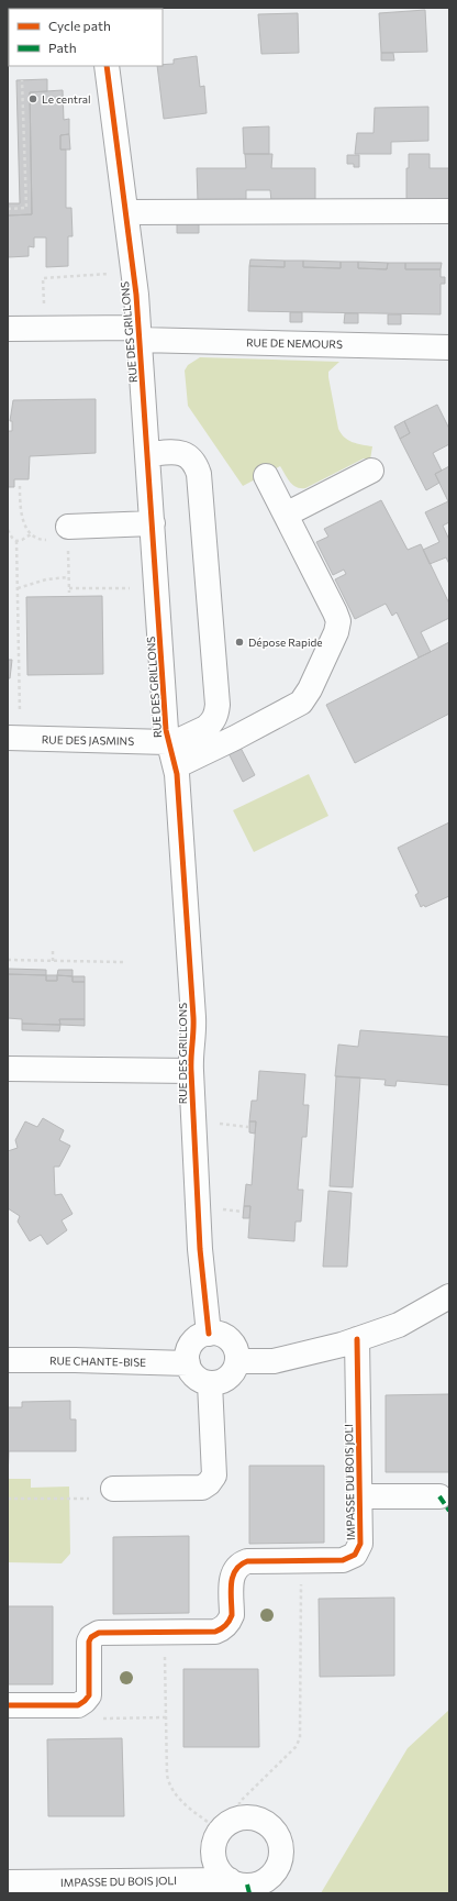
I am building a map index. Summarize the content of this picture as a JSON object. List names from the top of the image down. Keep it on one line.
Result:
{"streets":{"street":["RUE DES GRILLONS","RUE DE NEMOURS","RUE DES JASMINS","RUE CHANTE-BISE","IMPASSE DU BOIS JOLI"]},"crossings":[["RUE DES GRILLONS","RUE DE NEMOURS"],["RUE DES GRILLONS","RUE DES JASMINS"],["RUE DES GRILLONS","RUE CHANTE-BISE"]],"places":["Le central","Dépose Rapide"],"legend":["Cycle path","Path"]}
